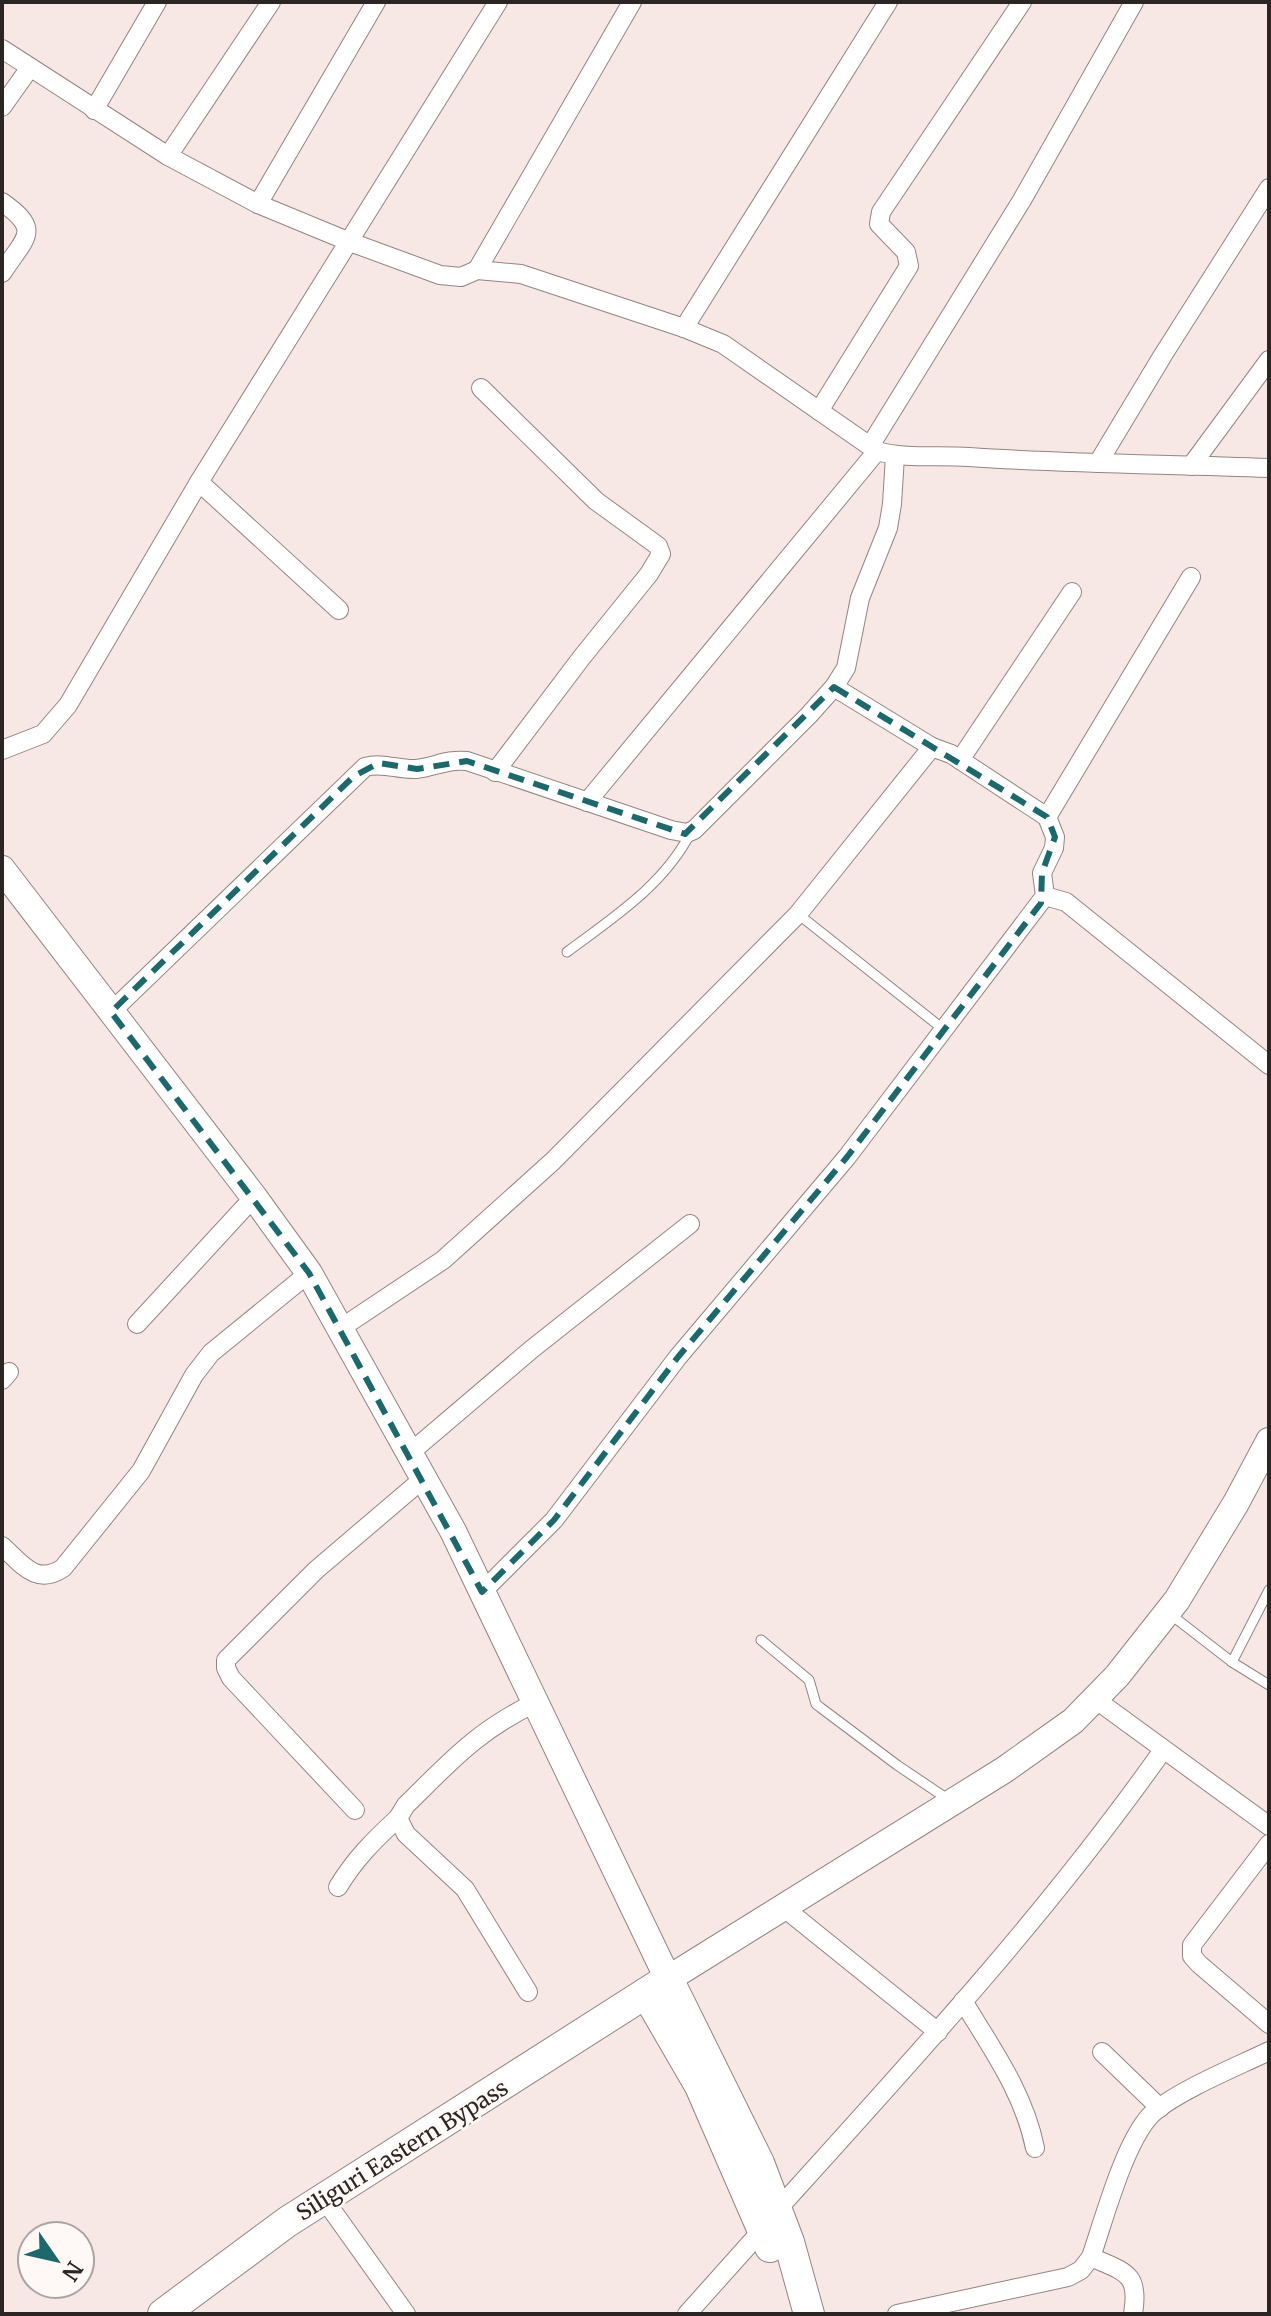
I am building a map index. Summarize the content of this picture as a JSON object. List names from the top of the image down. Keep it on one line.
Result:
{"streets":{"main road":["Siliguri Eastern Bypass"]},"north":"bottom right"}
